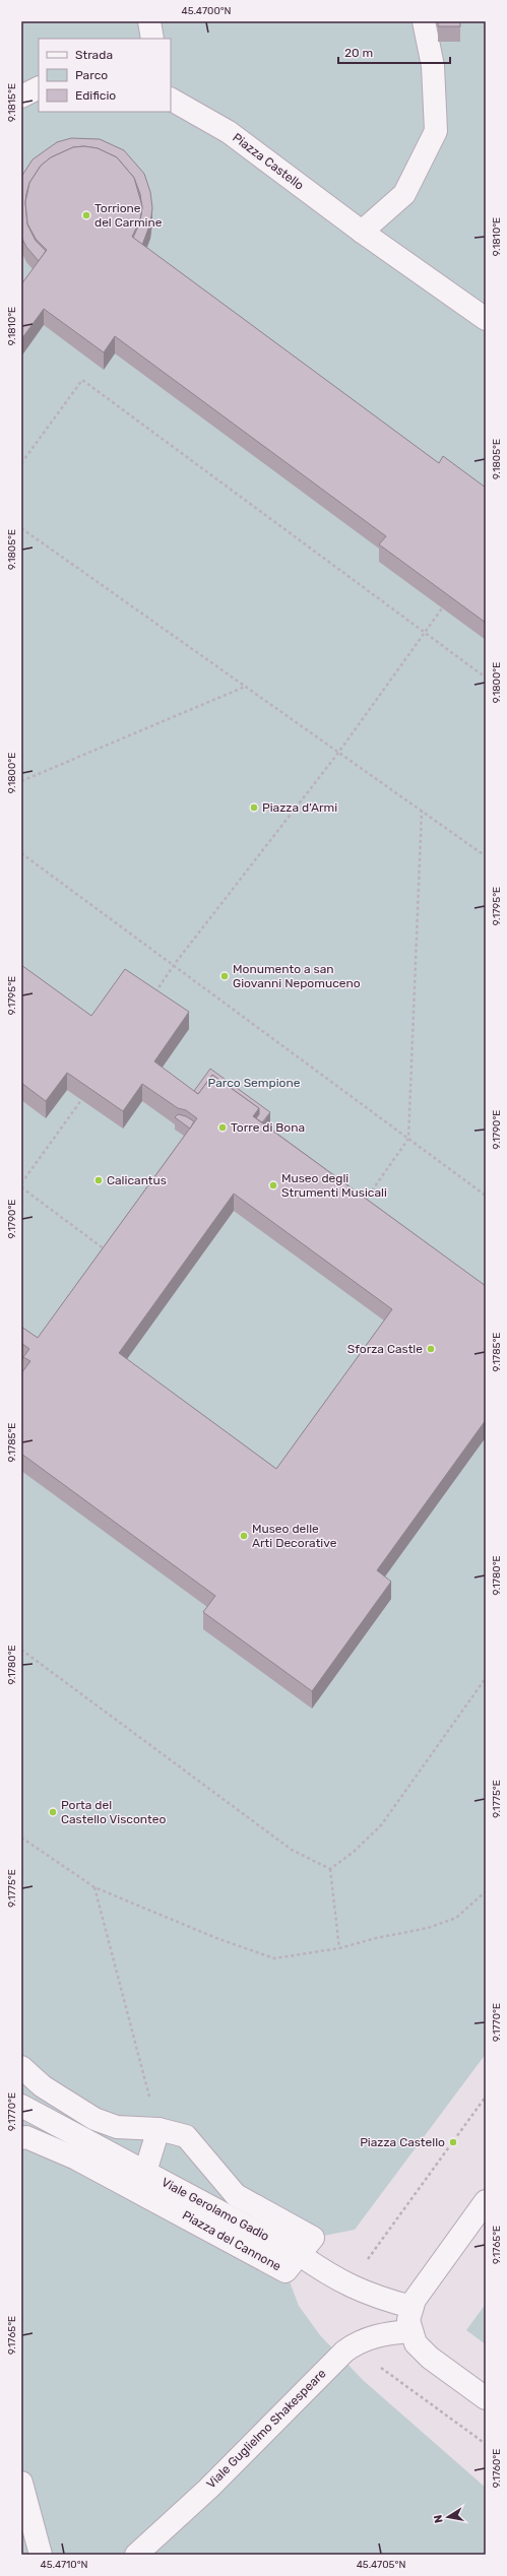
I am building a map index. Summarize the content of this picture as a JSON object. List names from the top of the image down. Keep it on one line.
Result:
{"streets":{"street":["Piazza Castello","Viale Gerolamo Gadio","Piazza del Cannone","Viale Guglielmo Shakespeare"]},"crossings":[["Viale Gerolamo Gadio","Piazza del Cannone"],["Viale Gerolamo Gadio","Viale Guglielmo Shakespeare"]],"parks":["Parco Sempione"],"places":["Torrione del Carmine","Piazza d'Armi","Monumento a san Giovanni Nepomuceno","Torre di Bona","Calicantus","Museo degli Strumenti Musicali","Sforza Castle","Museo delle Arti Decorative","Porta del Castello Visconteo","Piazza Castello"],"legend":["Strada","Parco","Edificio"],"scale_bar":"20 m","north":"left","coordinates":["45.4700°N","9.1815°E","9.1810°E","9.1805°E","9.1800°E","9.1795°E","9.1790°E","9.1785°E","9.1780°E","9.1775°E","9.1770°E","9.1765°E","9.1760°E","45.4710°N","45.4705°N"]}
